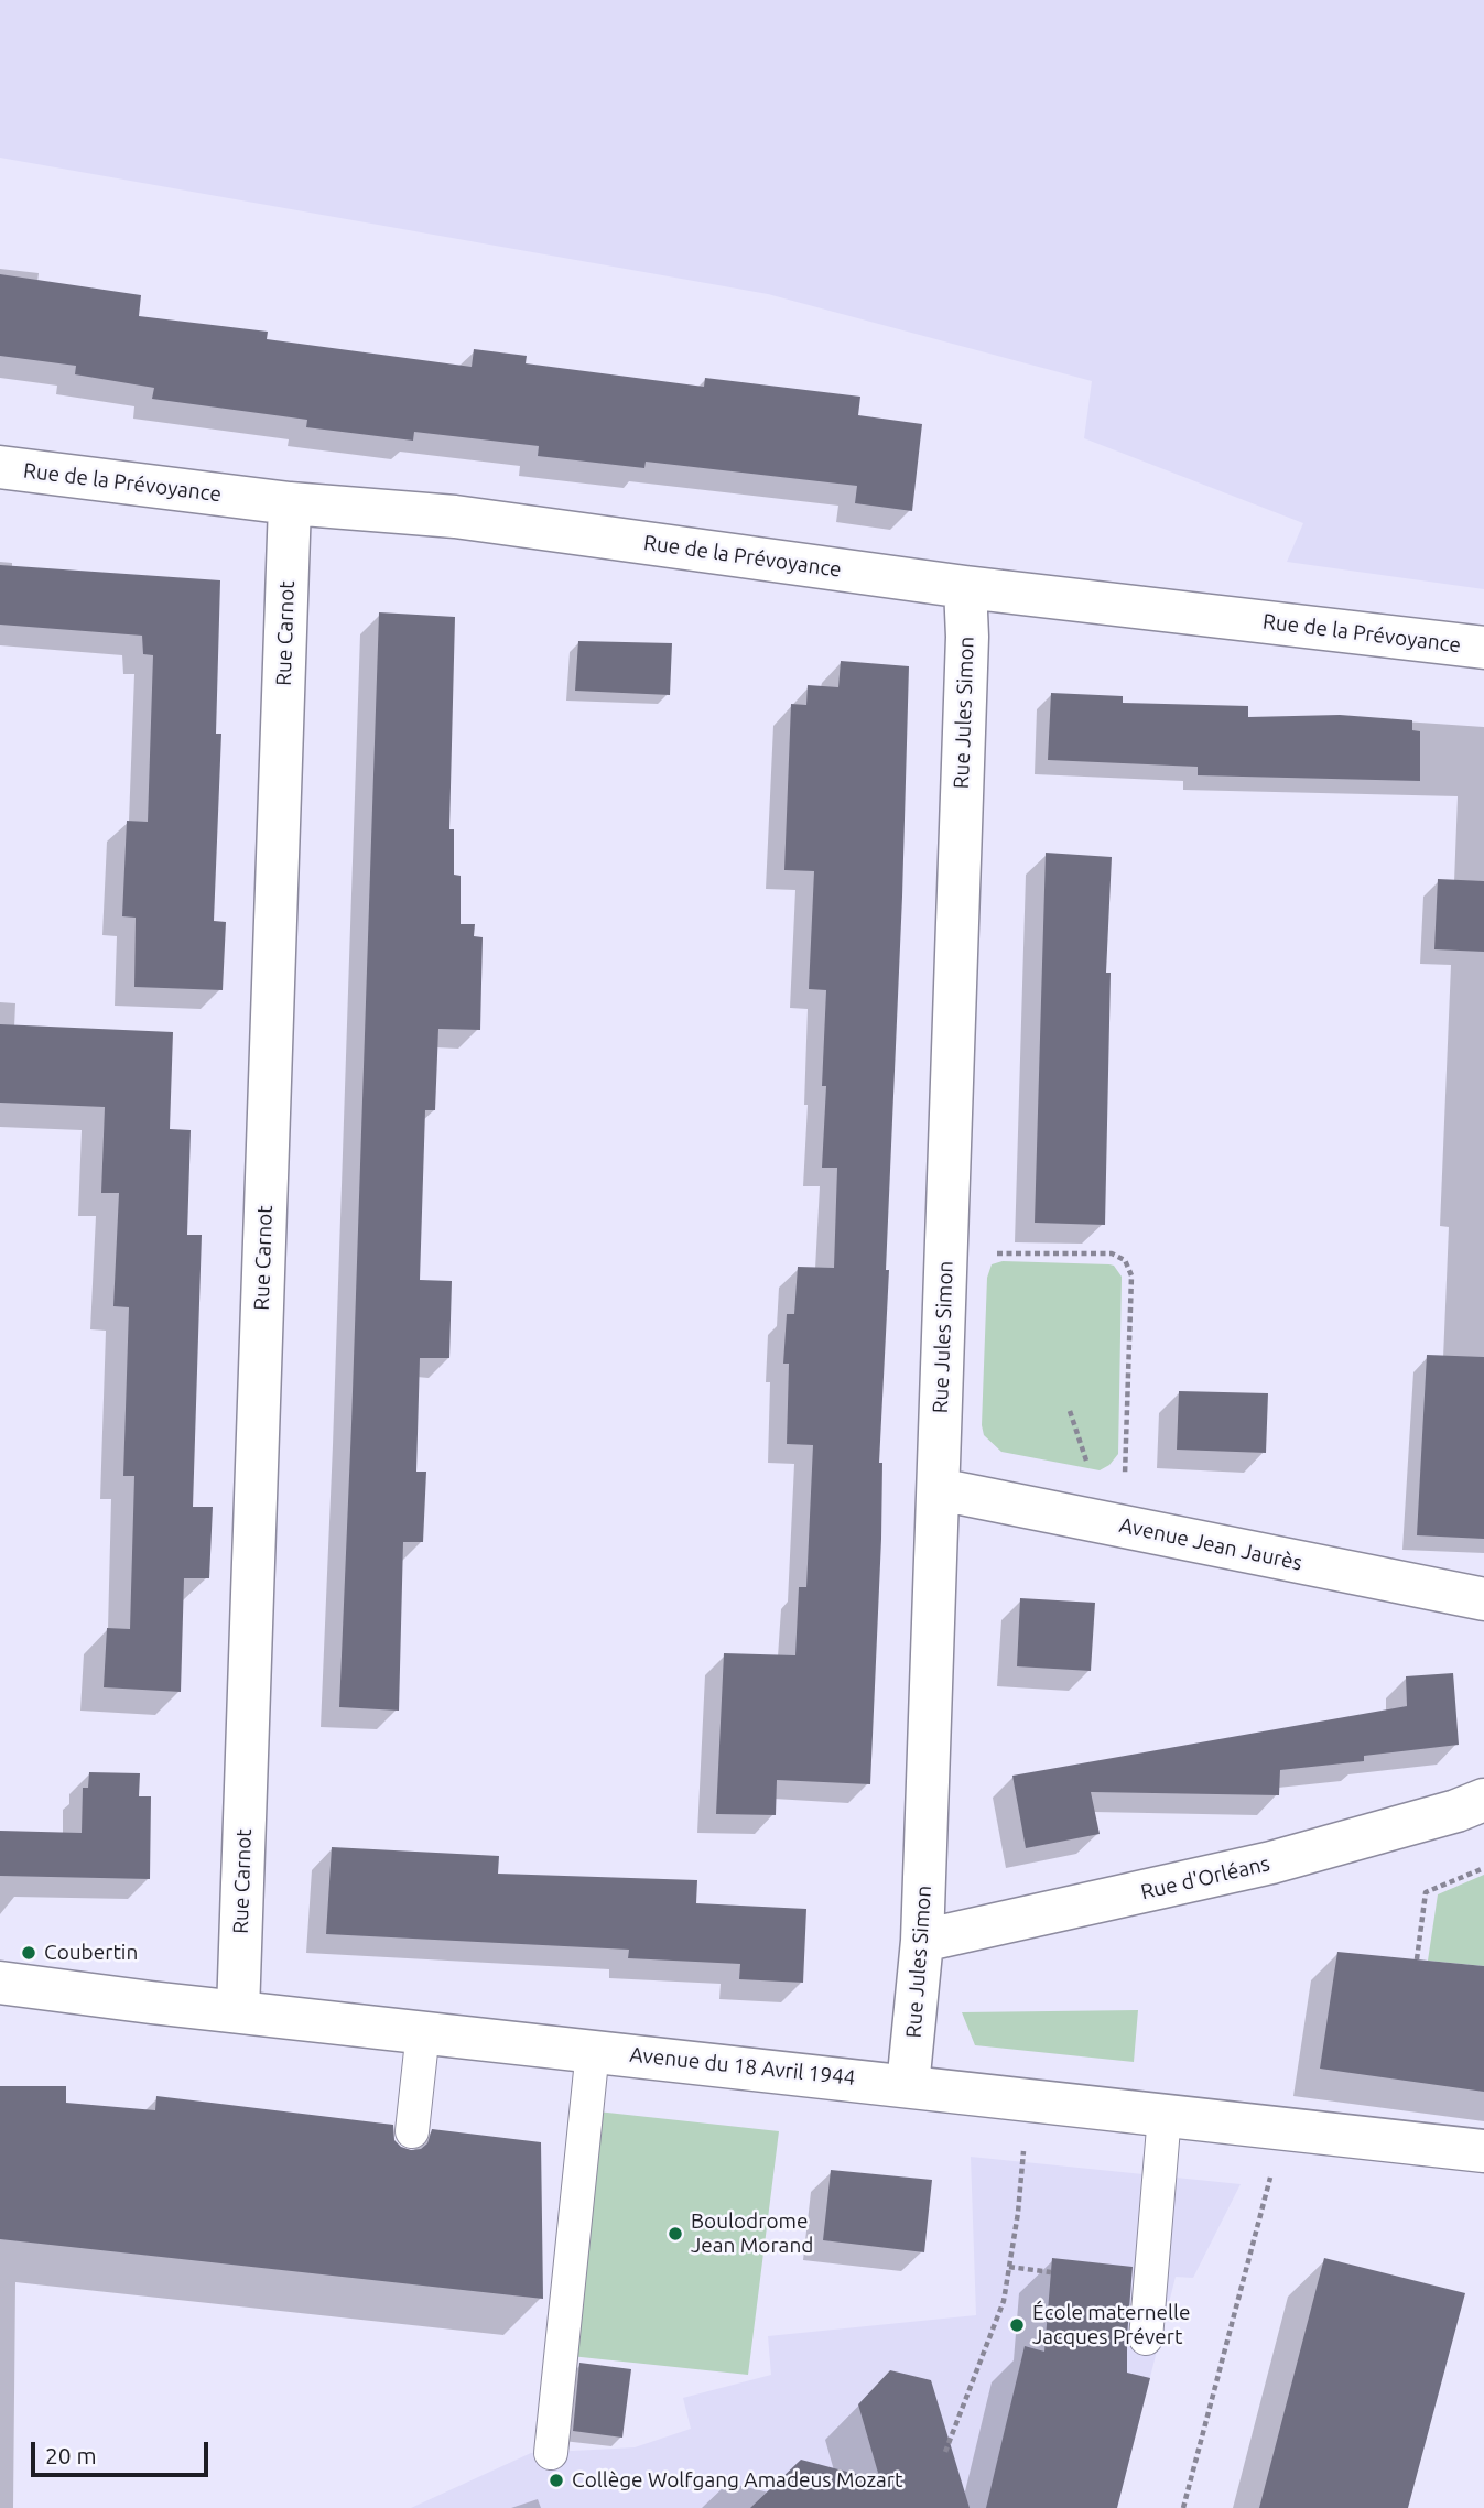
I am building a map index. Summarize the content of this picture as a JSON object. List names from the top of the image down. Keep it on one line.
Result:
{"streets":{"street":["Rue de la Prévoyance","Rue Carnot","Rue Jules Simon","Avenue Jean Jaurès","Rue d'Orléans","Avenue du 18 Avril 1944"]},"crossings":[["Rue de la Prévoyance","Rue Carnot"],["Rue de la Prévoyance","Rue Jules Simon"],["Rue Carnot","Avenue du 18 Avril 1944"],["Rue Jules Simon","Avenue Jean Jaurès"],["Rue Jules Simon","Rue d'Orléans"],["Rue Jules Simon","Avenue du 18 Avril 1944"]],"places":["Coubertin","Boulodrome Jean Morand","École maternelle Jacques Prévert","Collège Wolfgang Amadeus Mozart"],"scale_bar":"20 m"}
